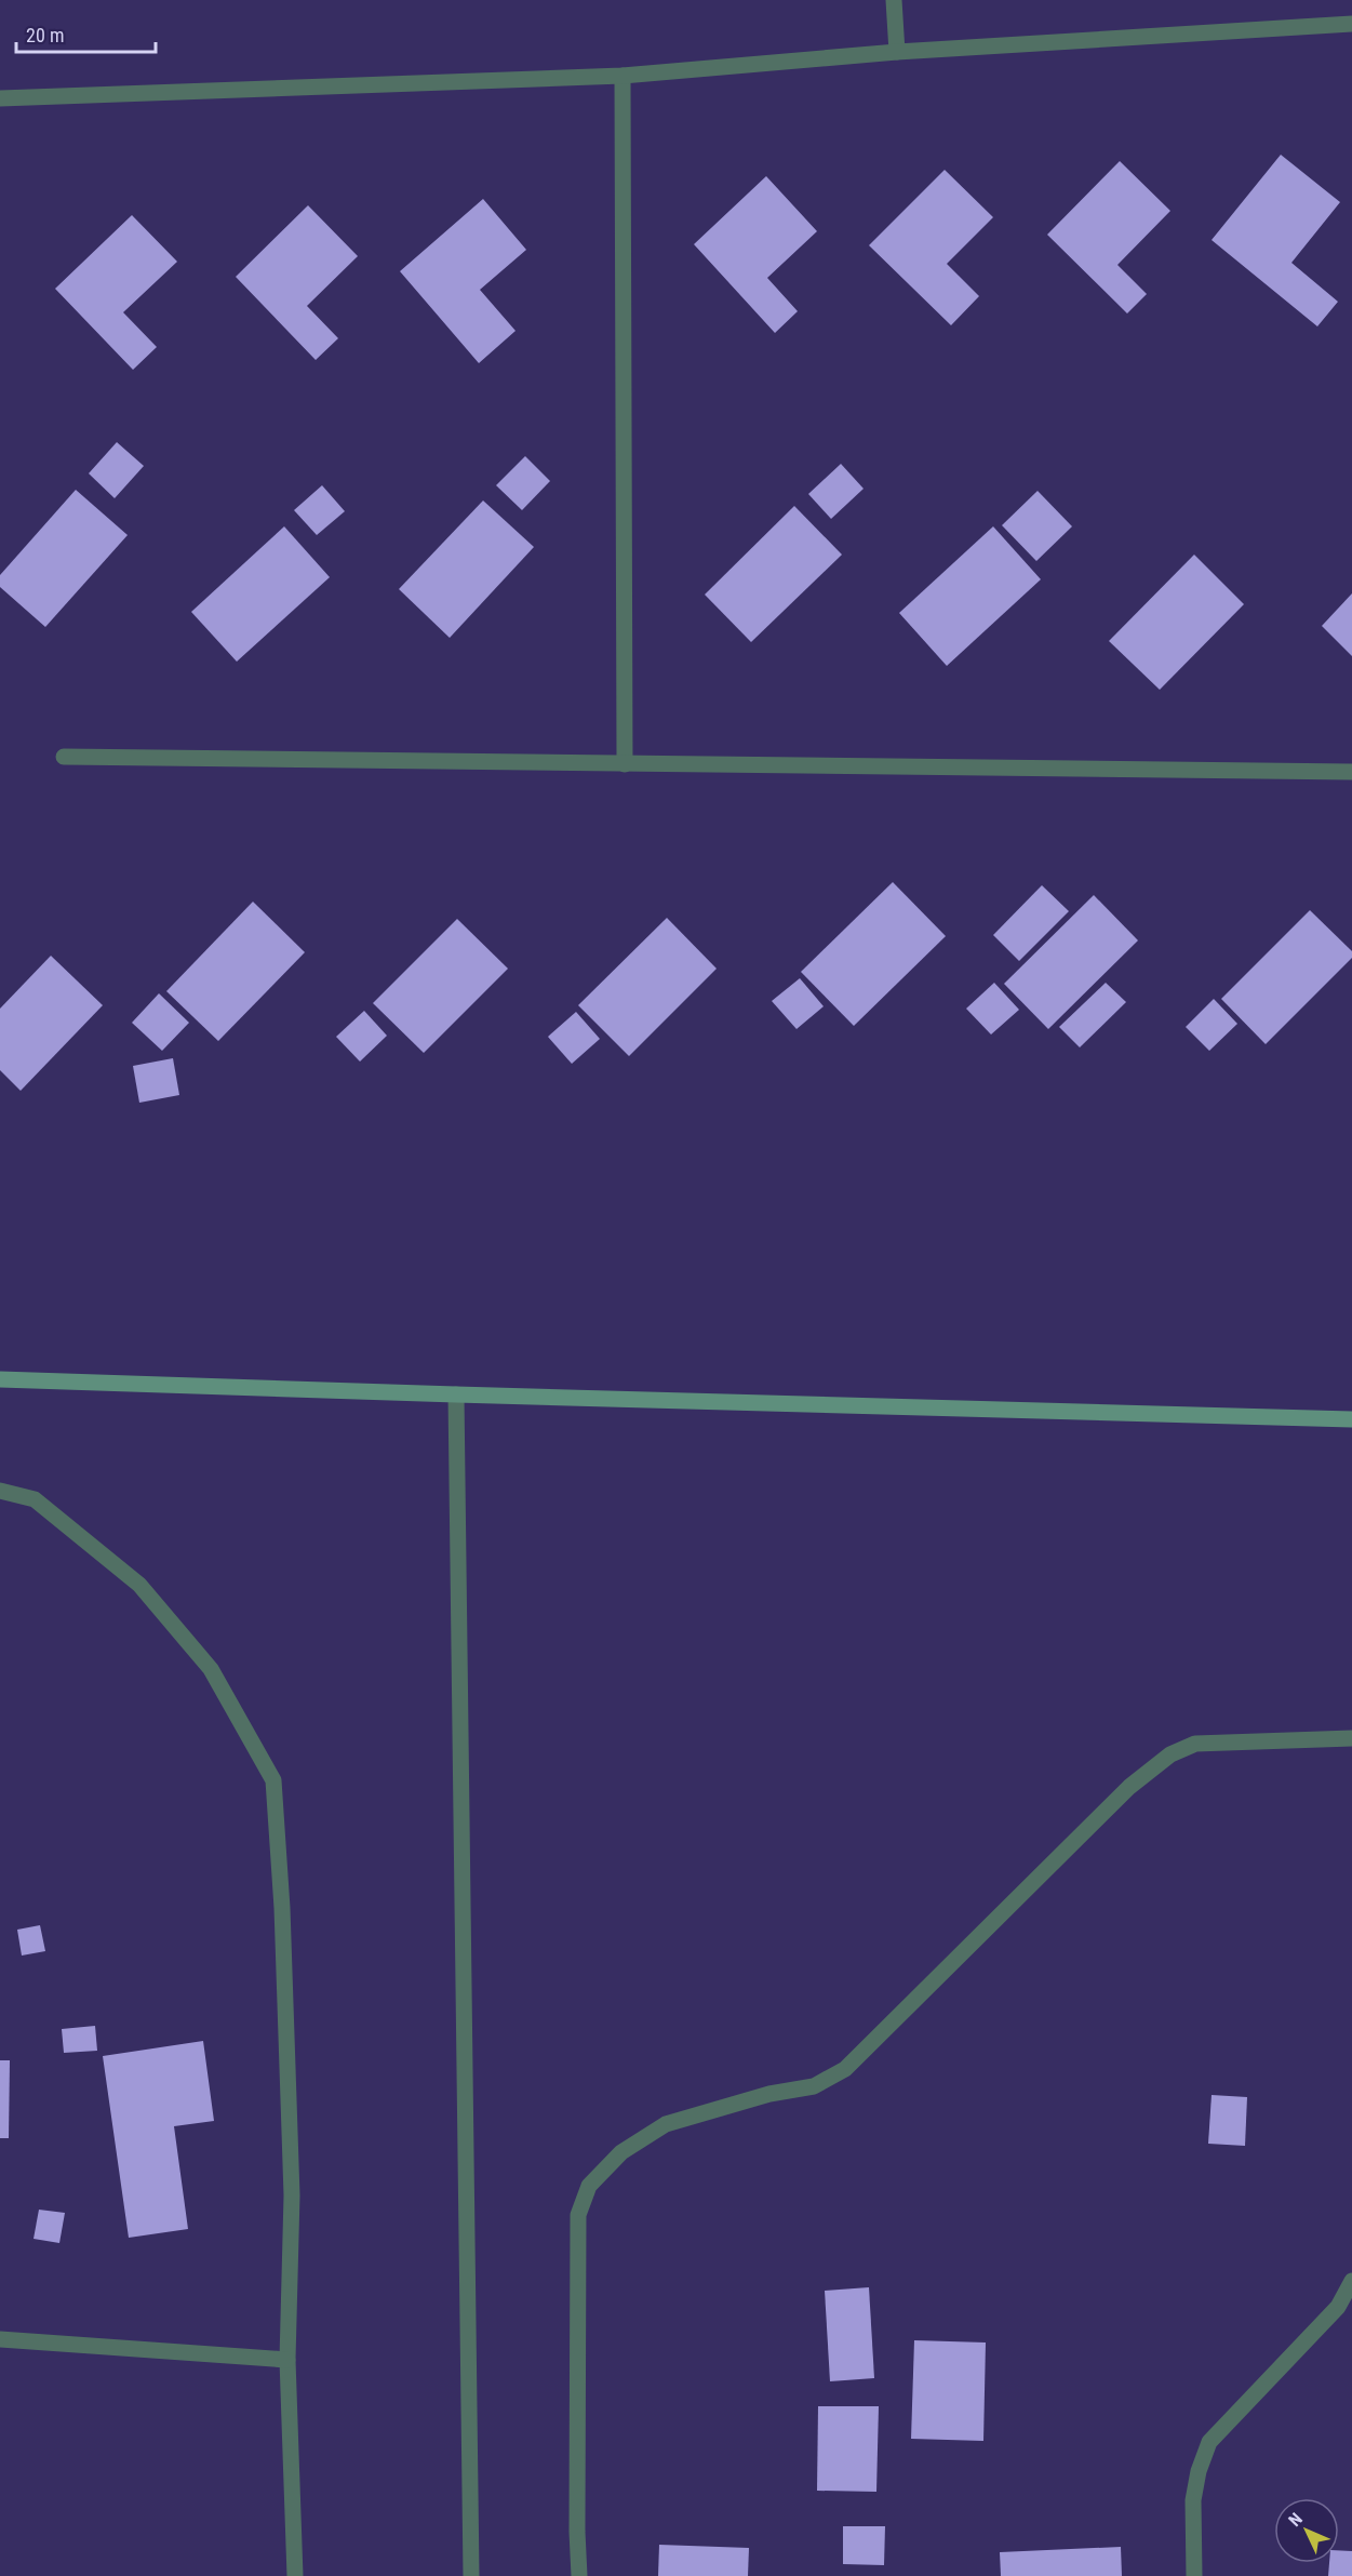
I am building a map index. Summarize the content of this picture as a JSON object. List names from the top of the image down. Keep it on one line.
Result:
{"scale_bar":"20 m","north":"top left"}
